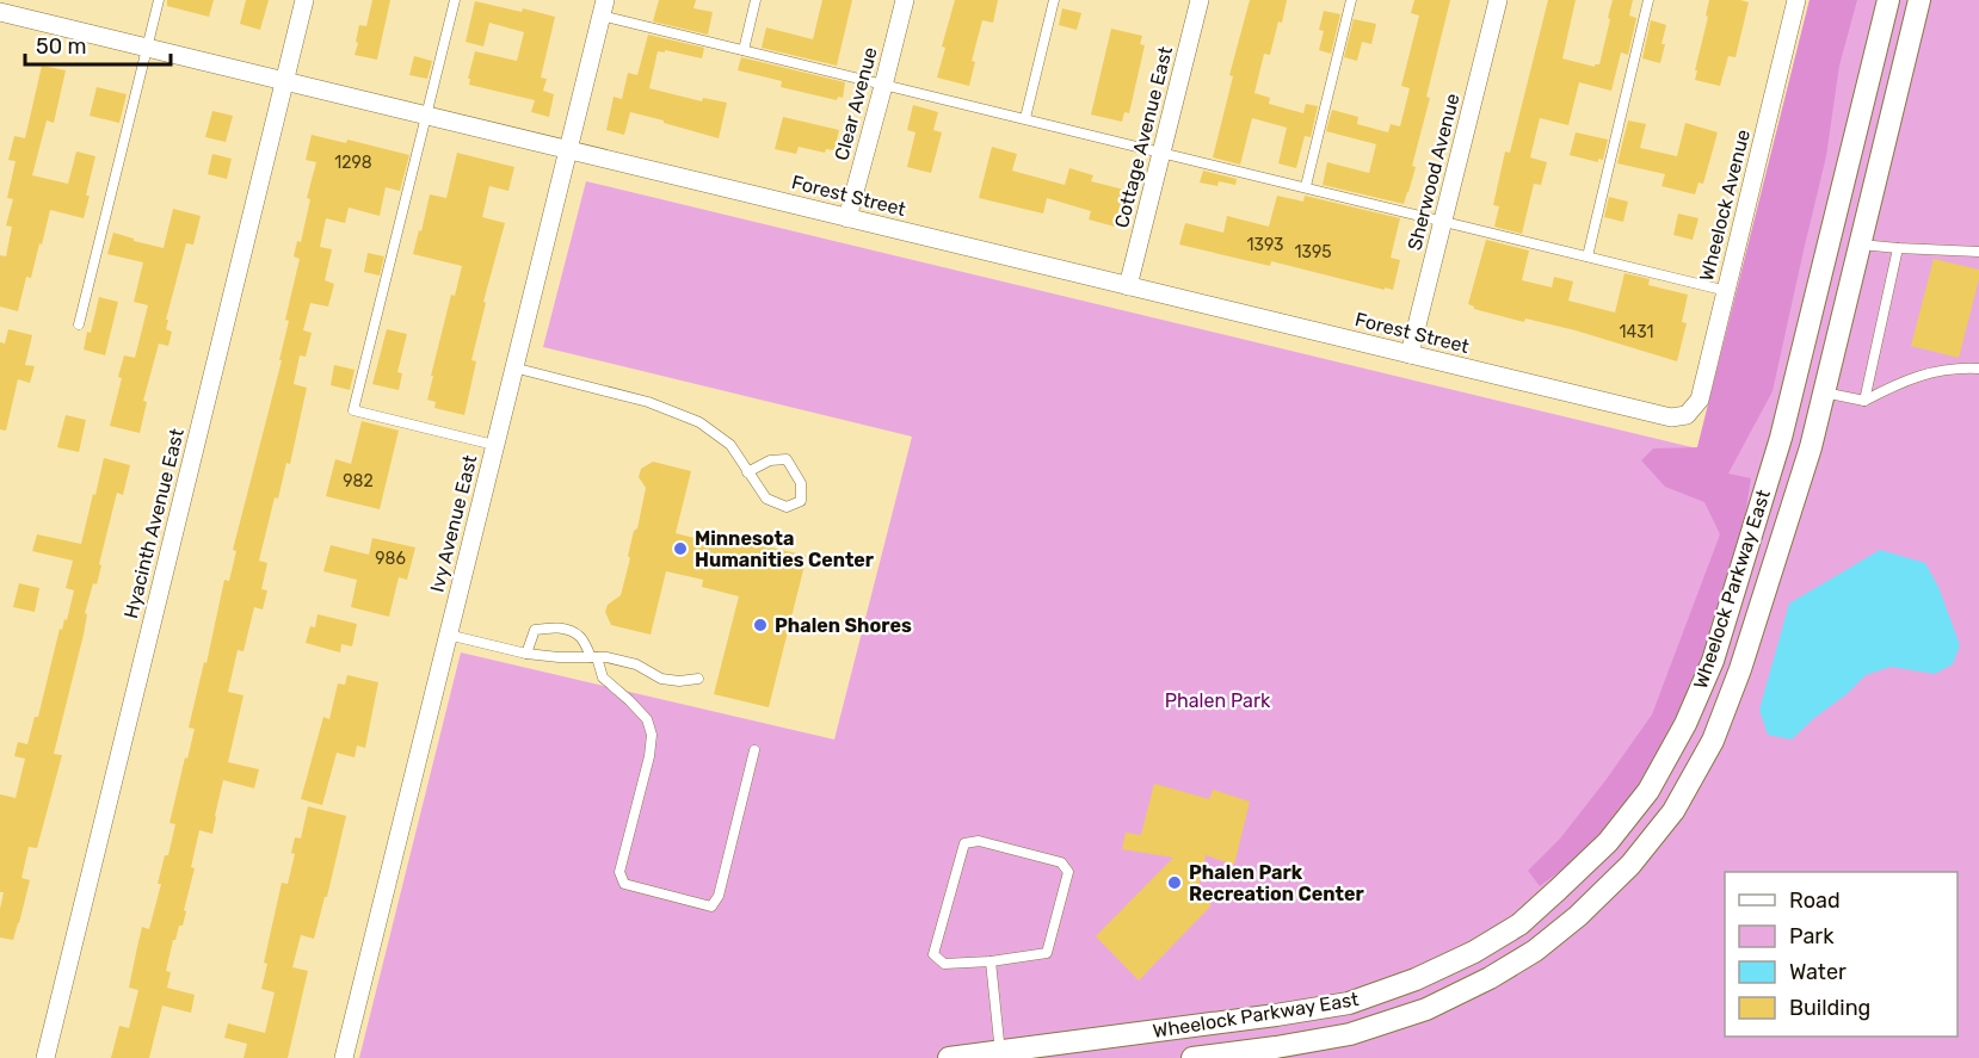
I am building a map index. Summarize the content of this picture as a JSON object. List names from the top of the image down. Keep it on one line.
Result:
{"streets":{"street":["Clear Avenue","Cottage Avenue East","Sherwood Avenue","Forest Street","Wheelock Avenue","Hyacinth Avenue East","Ivy Avenue East","Wheelock Parkway East"]},"crossings":[["Clear Avenue","Forest Street"],["Cottage Avenue East","Forest Street"],["Sherwood Avenue","Forest Street"],["Forest Street","Wheelock Avenue"],["Forest Street","Hyacinth Avenue East"],["Forest Street","Ivy Avenue East"]],"parks":["Phalen Park"],"places":["Minnesota Humanities Center","Phalen Shores","Phalen Park Recreation Center"],"house_numbers":["1298","1393","1395","1431","982","986"],"legend":["Road","Park","Water","Building"],"scale_bar":"50 m"}
